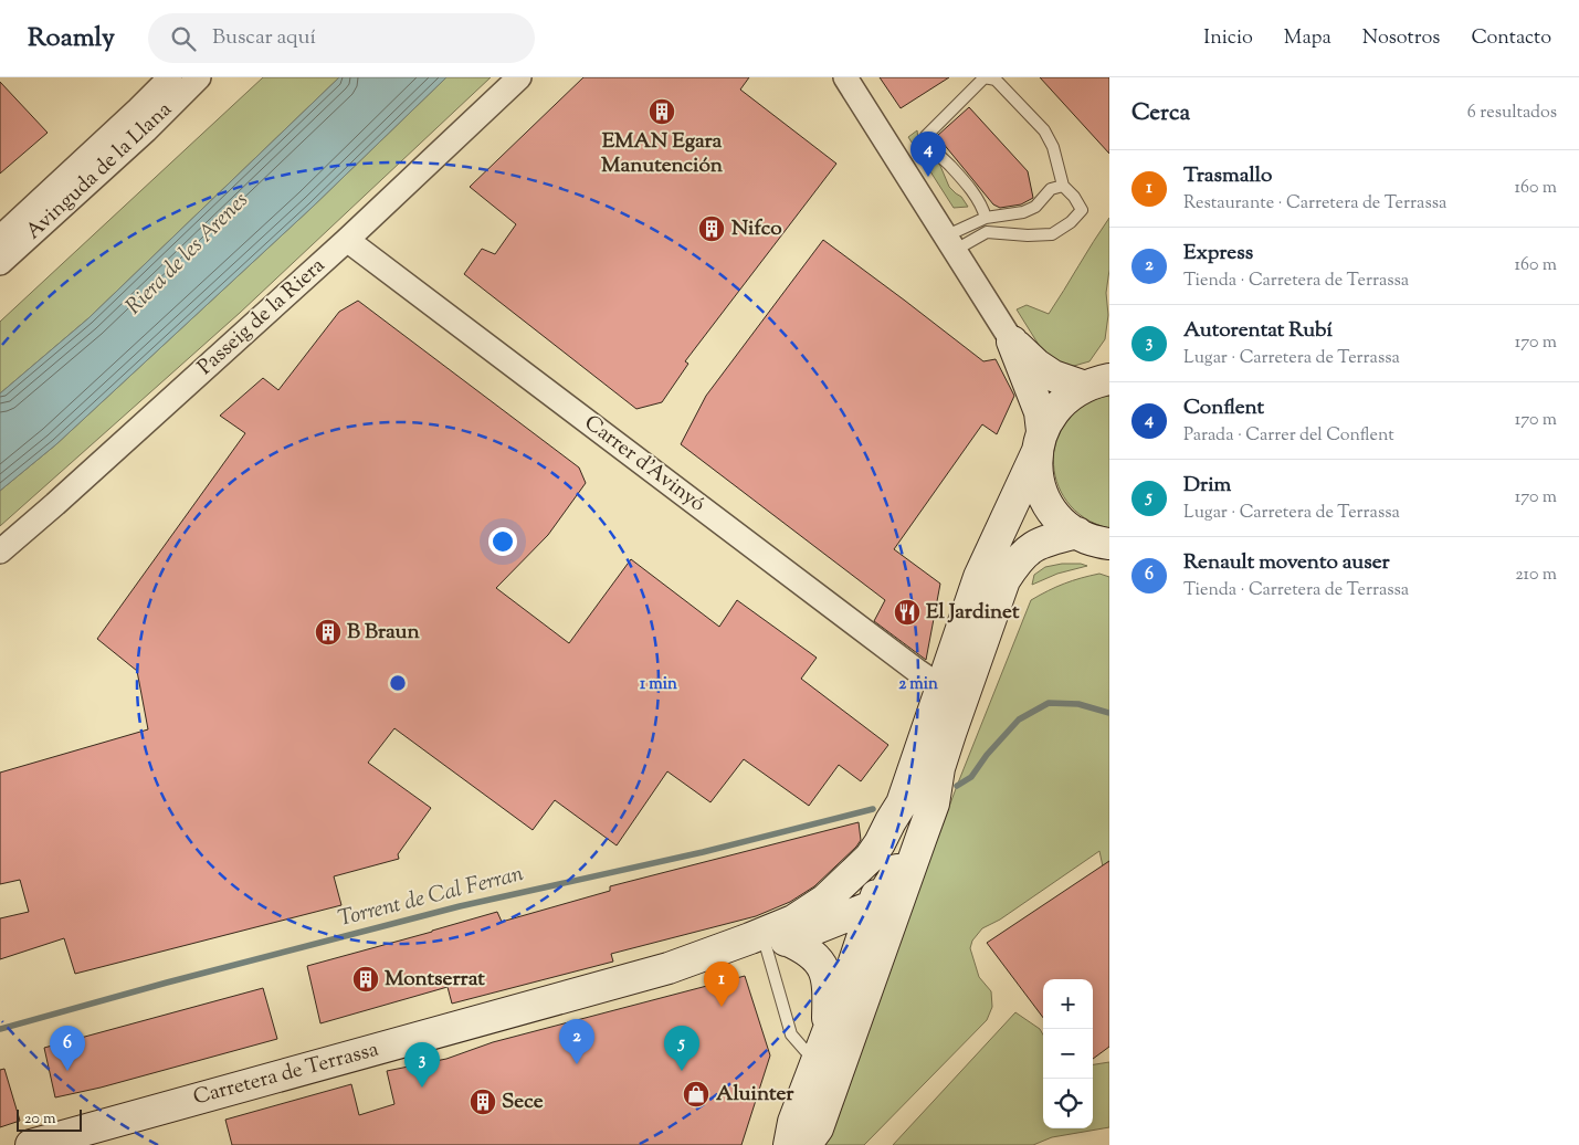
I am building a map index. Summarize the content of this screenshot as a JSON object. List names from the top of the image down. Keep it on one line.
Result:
{"streets":{"main road":["Carretera de Terrassa"],"street":["Avinguda de la Llana","Passeig de la Riera","Carrer d'Avinyó"]},"crossings":[["Passeig de la Riera","Carrer d'Avinyó"]],"water":["Riera de les Arenes","Torrent de Cal Ferran"],"places":{"building":["EMAN Egara Manutención","Nifco","B Braun","Montserrat","Sece"],"restaurant":["El Jardinet"],"shop":["Aluinter"]},"scale_bar":"20 m","page":{"header":"Roamly","search":"Buscar aquí","nav":["Inicio","Mapa","Nosotros","Contacto"],"heading":["Cerca","6 resultados"],"pins":["4","1","2","5","6","3"],"list":[{"mark":"1","name":"Trasmallo","note":"Restaurante · Carretera de Terrassa","value":"160 m"},{"mark":"2","name":"Express","note":"Tienda · Carretera de Terrassa","value":"160 m"},{"mark":"3","name":"Autorentat Rubí","note":"Lugar · Carretera de Terrassa","value":"170 m"},{"mark":"4","name":"Conflent","note":"Parada · Carrer del Conflent","value":"170 m"},{"mark":"5","name":"Drim","note":"Lugar · Carretera de Terrassa","value":"170 m"},{"mark":"6","name":"Renault movento auser","note":"Tienda · Carretera de Terrassa","value":"210 m"}],"map_buttons":["+","−"],"scale":"20 m"},"rings":["1 min","2 min"]}
